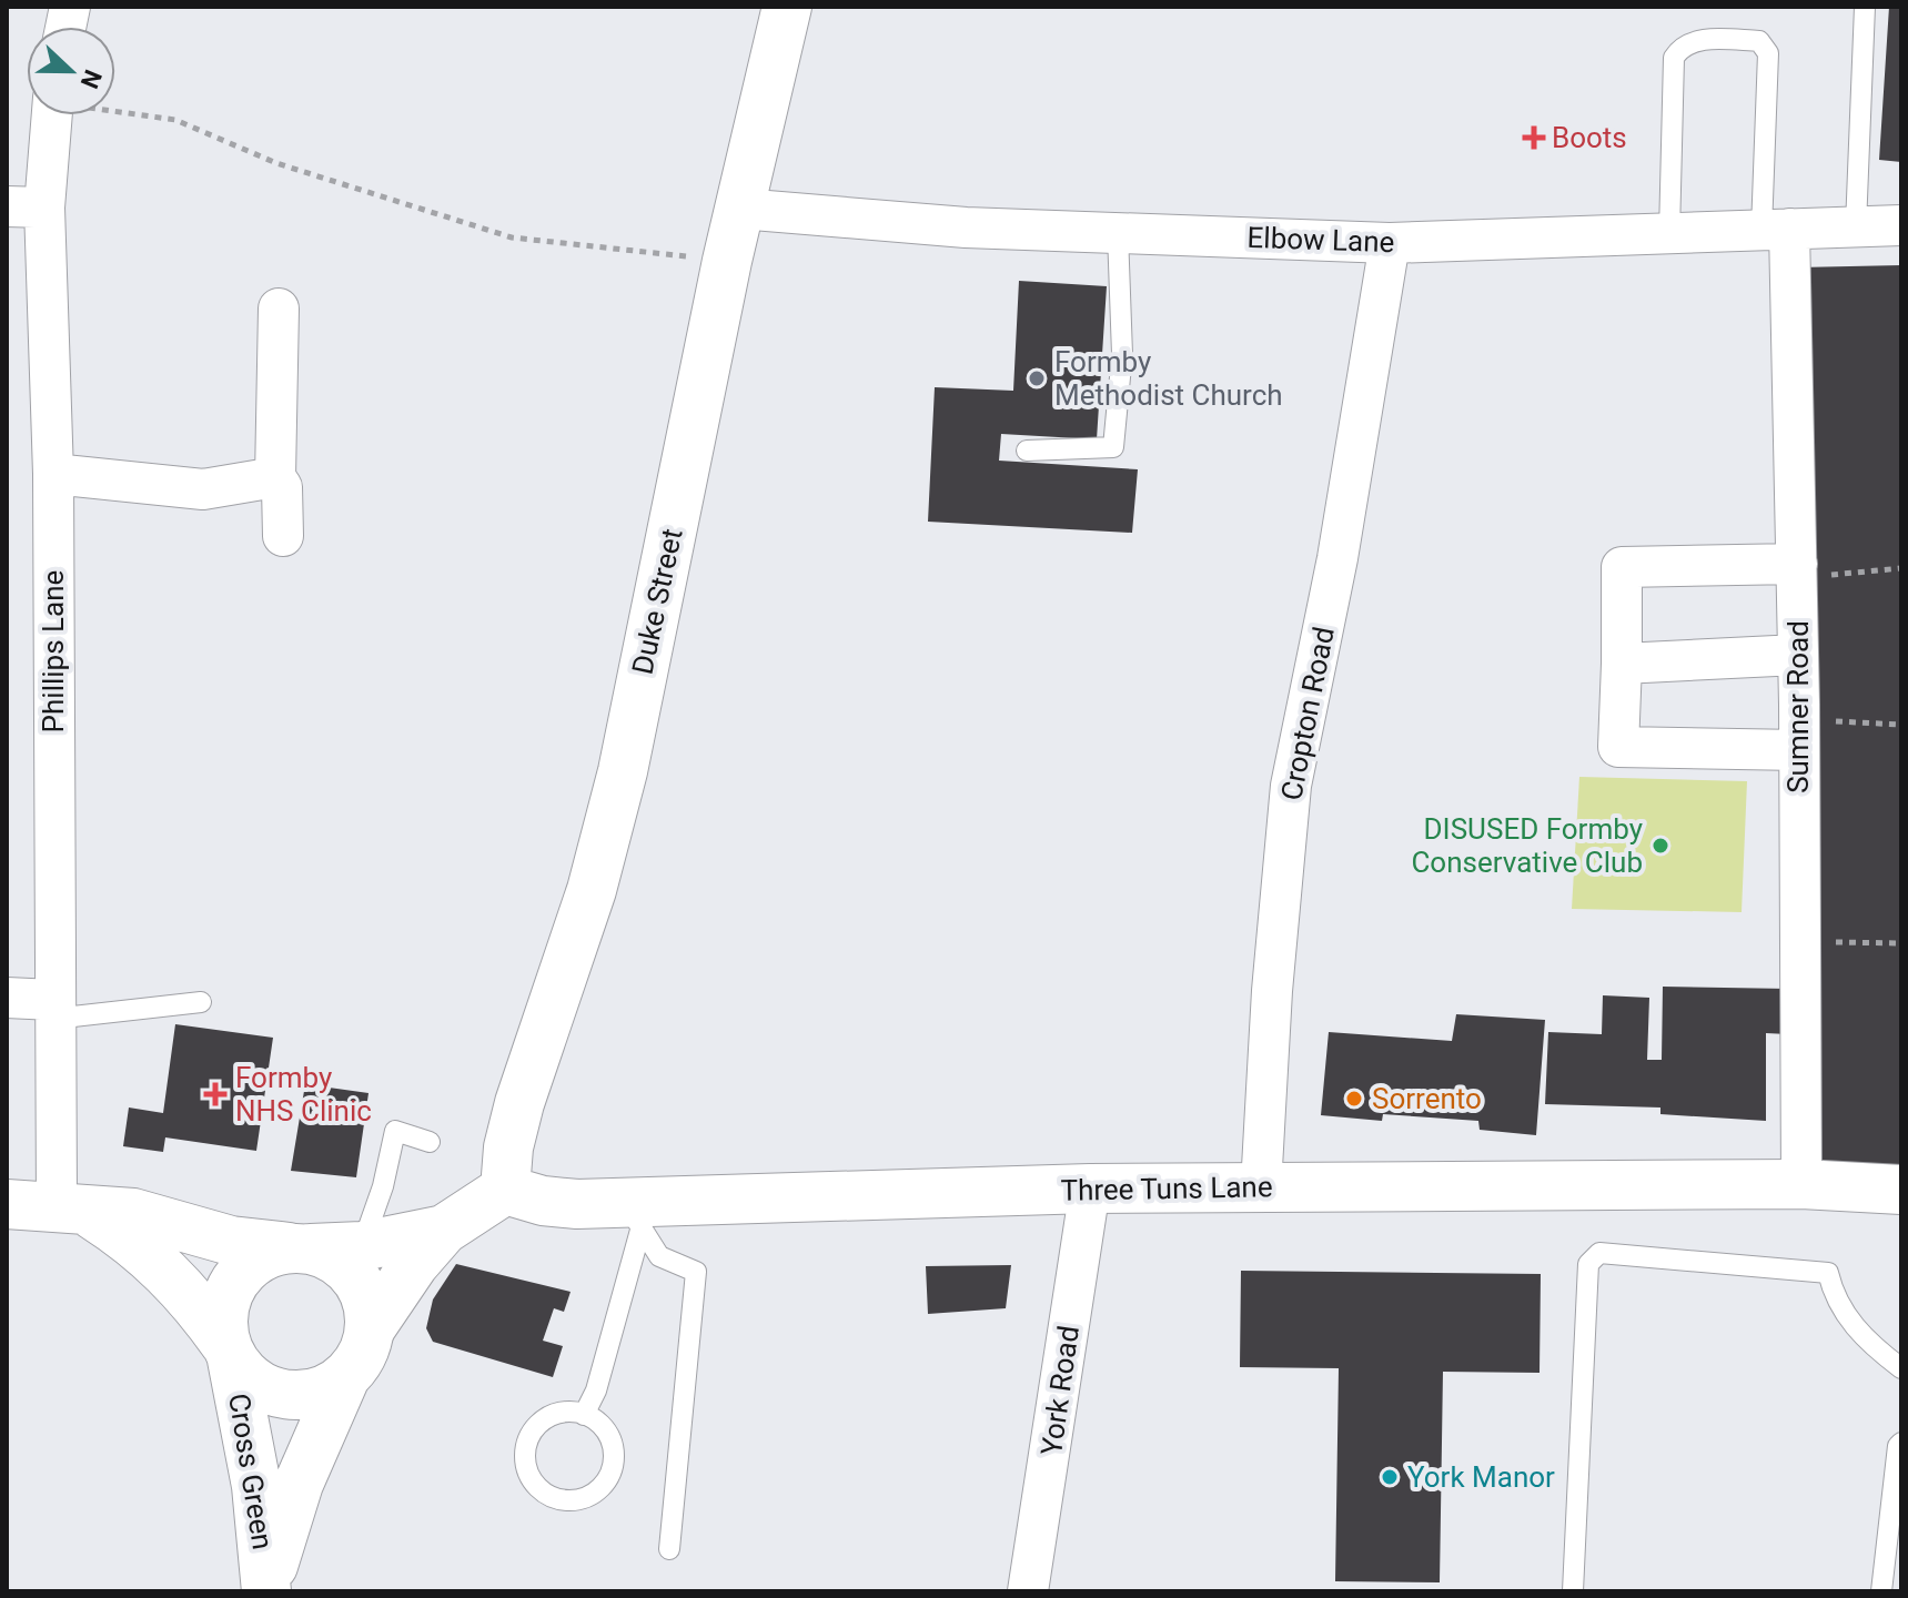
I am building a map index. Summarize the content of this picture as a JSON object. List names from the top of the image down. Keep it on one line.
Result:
{"streets":{"street":["Elbow Lane","Duke Street","Phillips Lane","Sumner Road","Cropton Road","Three Tuns Lane","York Road","Cross Green"]},"crossings":[["Elbow Lane","Duke Street"],["Elbow Lane","Sumner Road"],["Elbow Lane","Cropton Road"],["Duke Street","Three Tuns Lane"],["Sumner Road","Three Tuns Lane"],["Cropton Road","Three Tuns Lane"],["Three Tuns Lane","York Road"]],"places":{"health":["Boots","Formby NHS Clinic"],"other":["Formby Methodist Church","DISUSED Formby Conservative Club","Sorrento","York Manor"]},"north":"right"}
